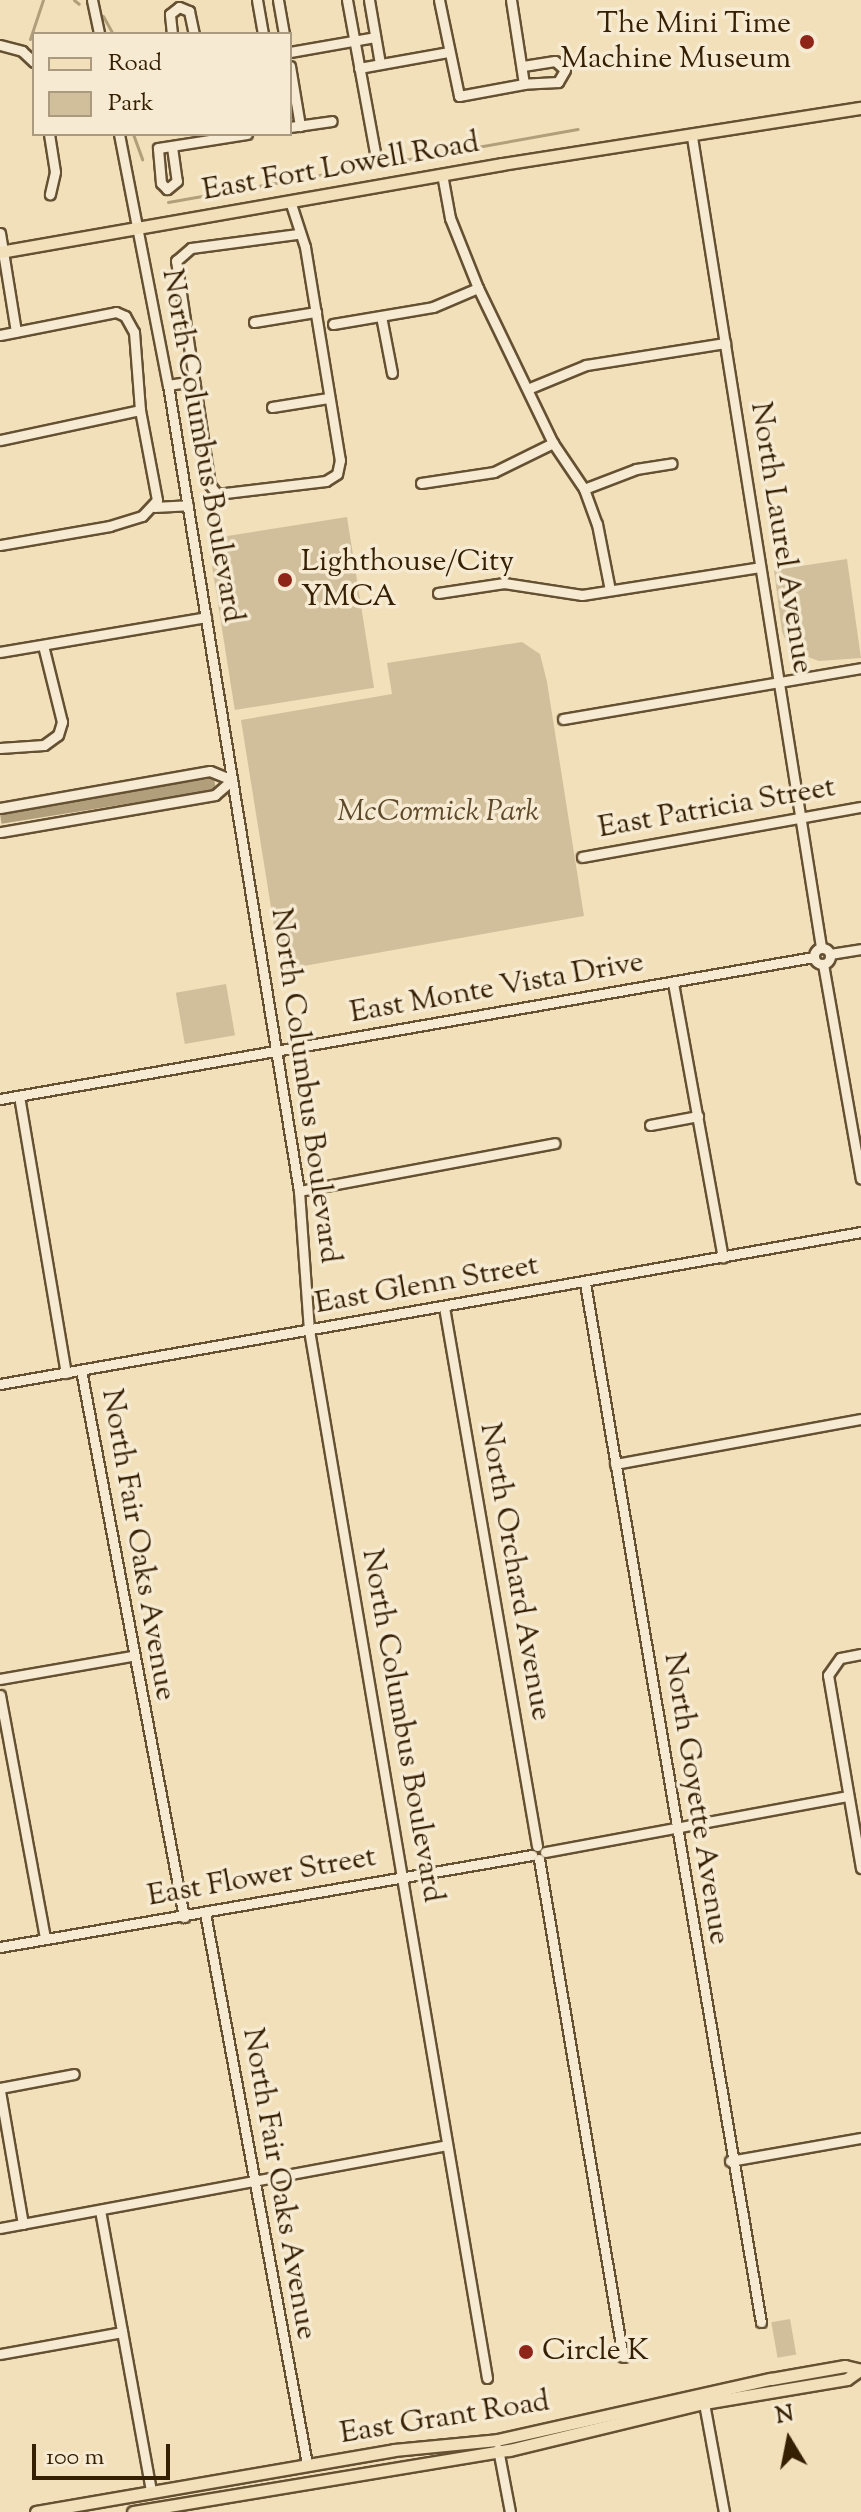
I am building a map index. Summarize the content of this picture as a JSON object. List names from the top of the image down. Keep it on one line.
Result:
{"streets":{"main road":["East Fort Lowell Road","East Grant Road"],"street":["North Columbus Boulevard","North Laurel Avenue","East Patricia Street","East Monte Vista Drive","East Glenn Street","North Fair Oaks Avenue","North Orchard Avenue","North Goyette Avenue","East Flower Street"]},"crossings":[["East Fort Lowell Road","North Columbus Boulevard"],["East Fort Lowell Road","North Laurel Avenue"],["North Columbus Boulevard","East Monte Vista Drive"],["North Columbus Boulevard","East Glenn Street"],["North Columbus Boulevard","East Flower Street"],["North Laurel Avenue","East Patricia Street"],["East Monte Vista Drive","North Fair Oaks Avenue"],["East Glenn Street","North Fair Oaks Avenue"],["East Glenn Street","North Orchard Avenue"],["East Glenn Street","North Goyette Avenue"],["North Fair Oaks Avenue","East Flower Street"],["North Fair Oaks Avenue","East Grant Road"],["North Orchard Avenue","East Flower Street"],["North Goyette Avenue","East Flower Street"]],"parks":["McCormick Park"],"places":["The Mini Time Machine Museum","Lighthouse/City YMCA","Circle K"],"legend":["Road","Park"],"scale_bar":"100 m","north":"top"}
